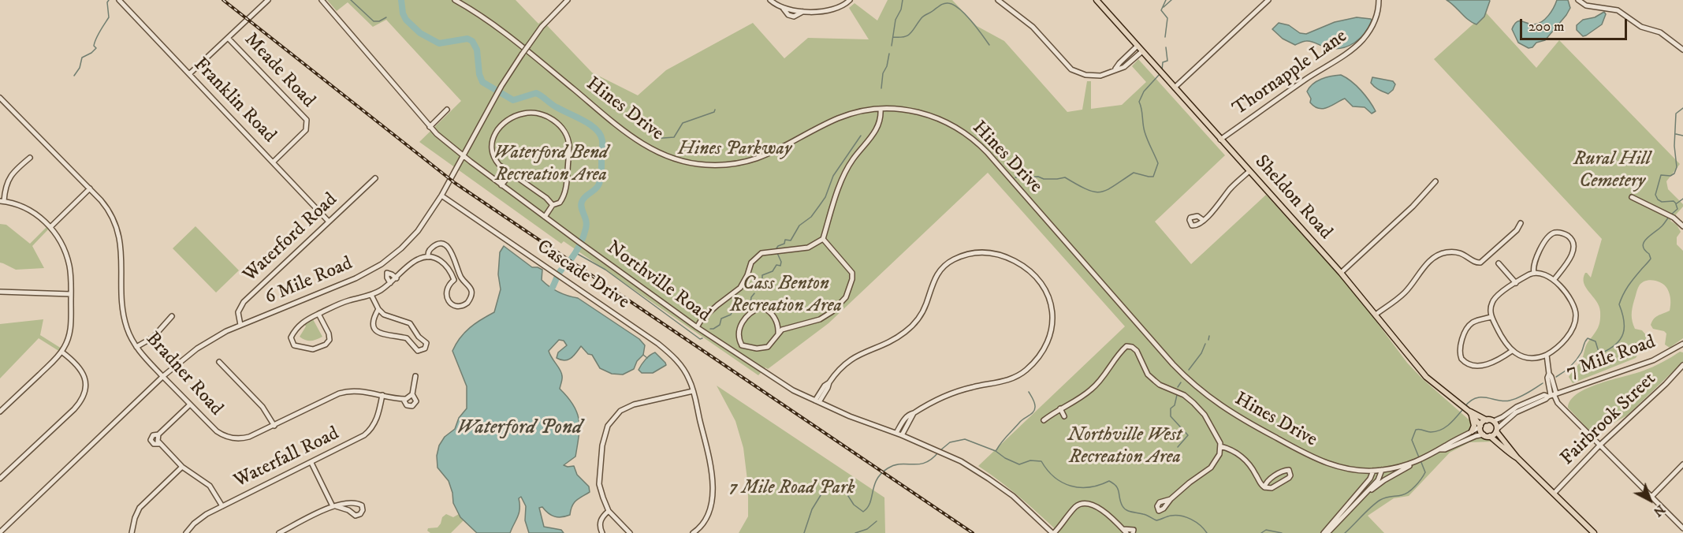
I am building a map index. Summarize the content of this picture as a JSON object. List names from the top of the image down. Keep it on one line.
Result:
{"streets":{"main road":["Sheldon Road"],"street":["Meade Road","Thornapple Lane","Franklin Road","Hines Drive","Waterford Road","Cascade Drive","6 Mile Road","Northville Road","7 Mile Road","Bradner Road","Fairbrook Street","Waterfall Road"]},"crossings":[["Meade Road","Franklin Road"],["Thornapple Lane","Sheldon Road"],["Franklin Road","Waterford Road"],["Sheldon Road","7 Mile Road"],["Waterford Road","6 Mile Road"],["Cascade Drive","6 Mile Road"],["6 Mile Road","Northville Road"],["6 Mile Road","Bradner Road"],["Bradner Road","Waterfall Road"]],"water":["Waterford Pond"],"parks":["Hines Parkway","Waterford Bend Recreation Area","Rural Hill Cemetery","Cass Benton Recreation Area","Northville West Recreation Area","7 Mile Road Park"],"scale_bar":"200 m","north":"bottom right"}
